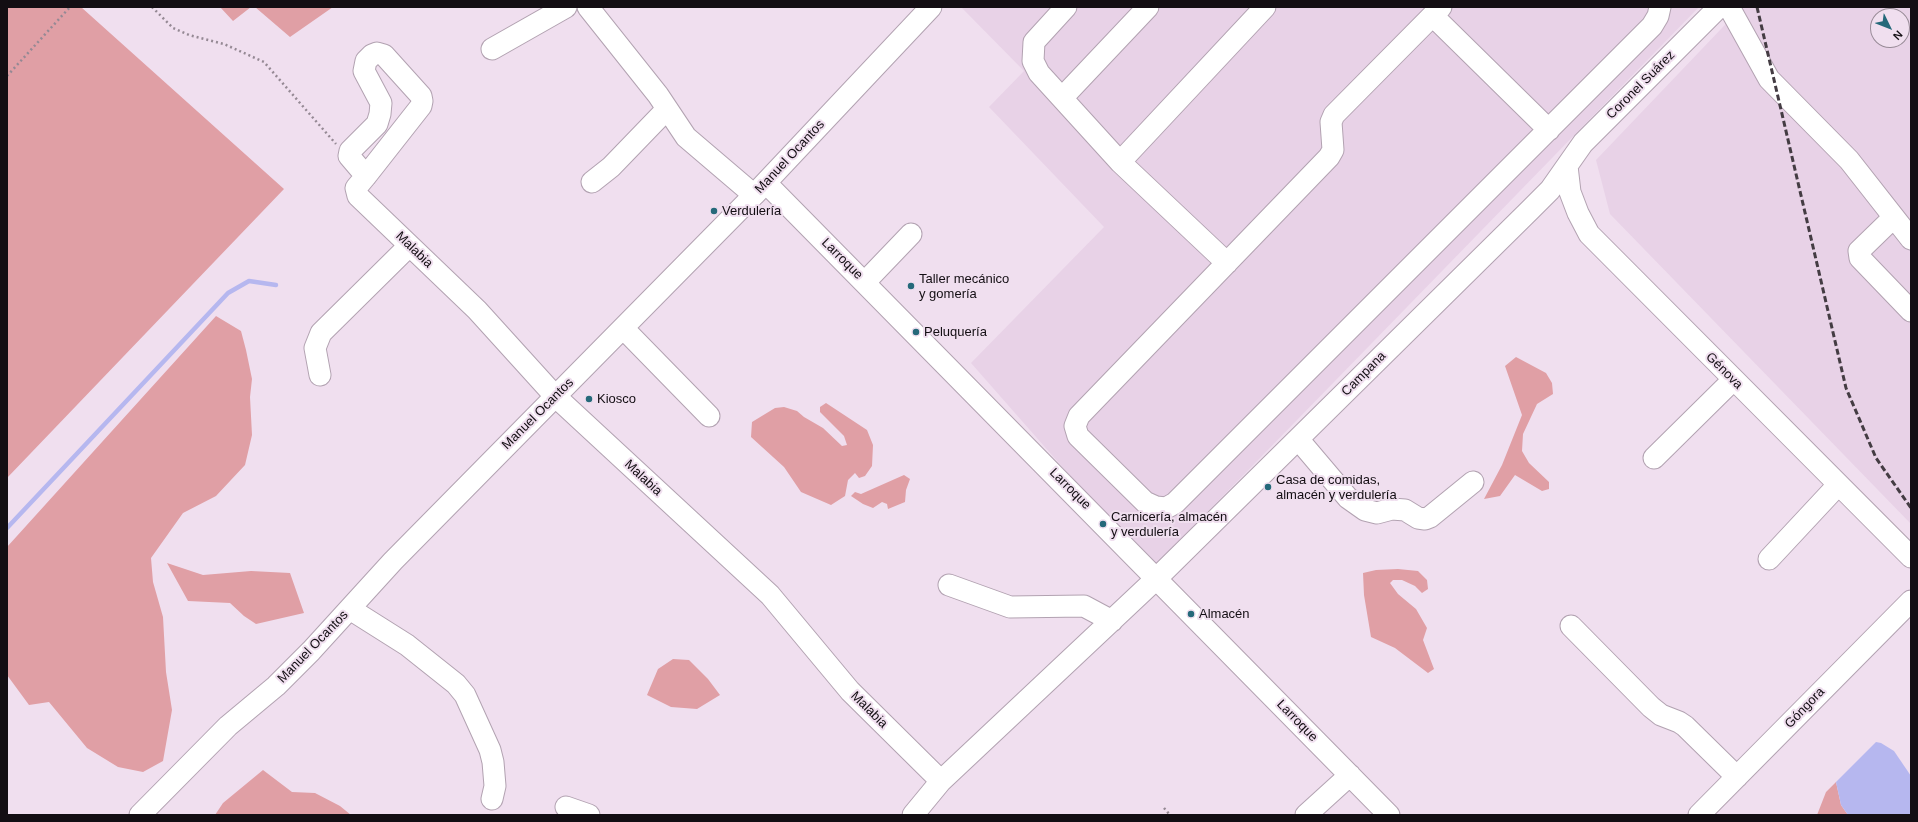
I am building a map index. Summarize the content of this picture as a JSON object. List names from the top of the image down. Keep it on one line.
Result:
{"streets":{"street":["Coronel Suárez","Manuel Ocantos","Malabia","Larroque","Génova","Campana","Góngora"]},"crossings":[["Coronel Suárez","Génova"],["Coronel Suárez","Campana"],["Manuel Ocantos","Malabia"],["Manuel Ocantos","Larroque"],["Malabia","Campana"],["Larroque","Campana"],["Génova","Campana"]],"places":["Verdulería","Taller mecánico y gomería","Peluquería","Kiosco","Casa de comidas, almacén y verdulería","Carnicería, almacén y verdulería","Almacén"],"north":"bottom right"}
